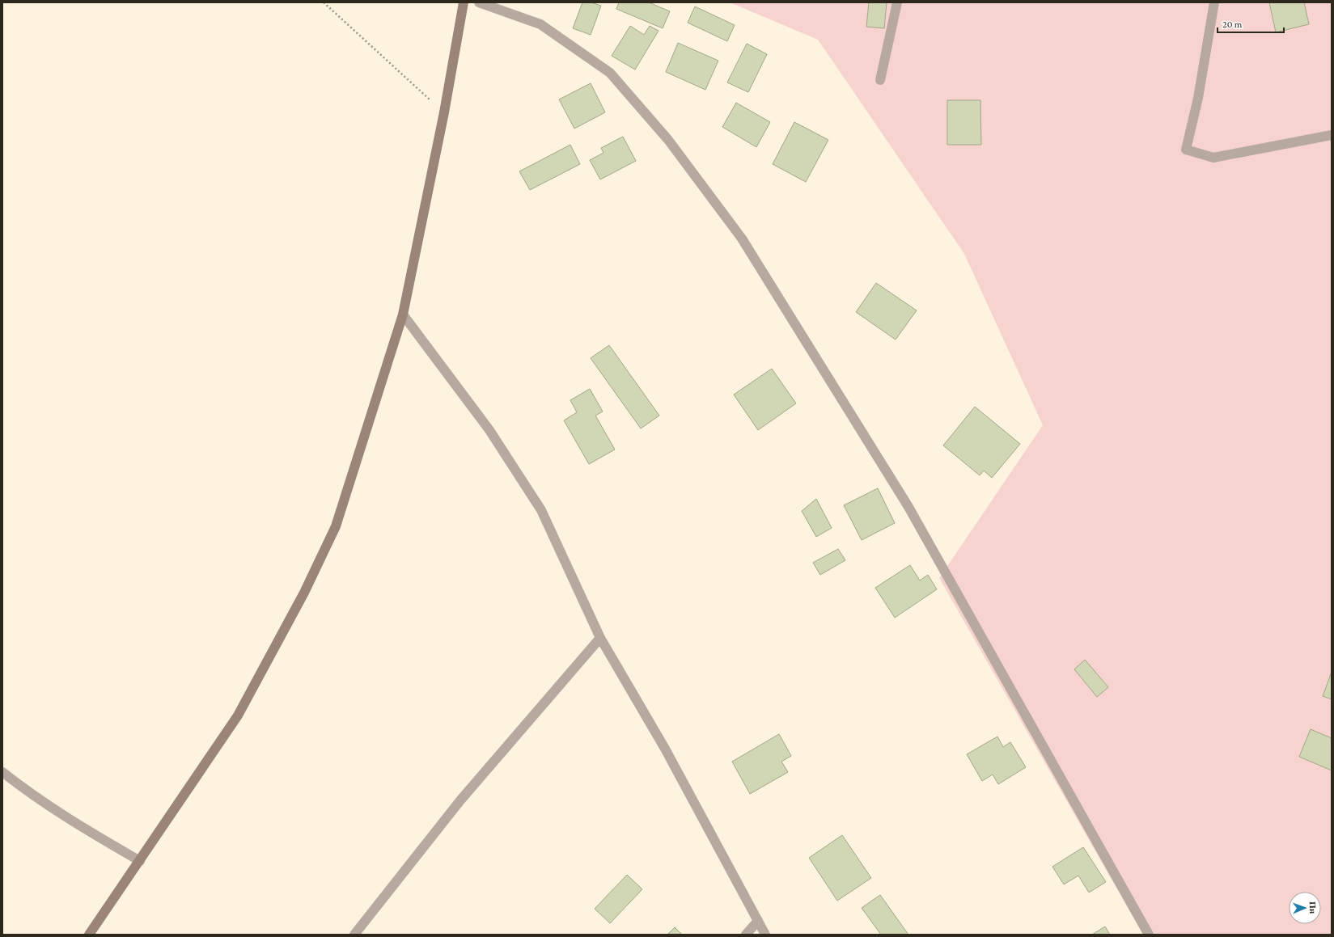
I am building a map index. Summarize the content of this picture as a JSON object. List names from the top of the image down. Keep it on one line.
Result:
{"scale_bar":"20 m","north":"right"}
